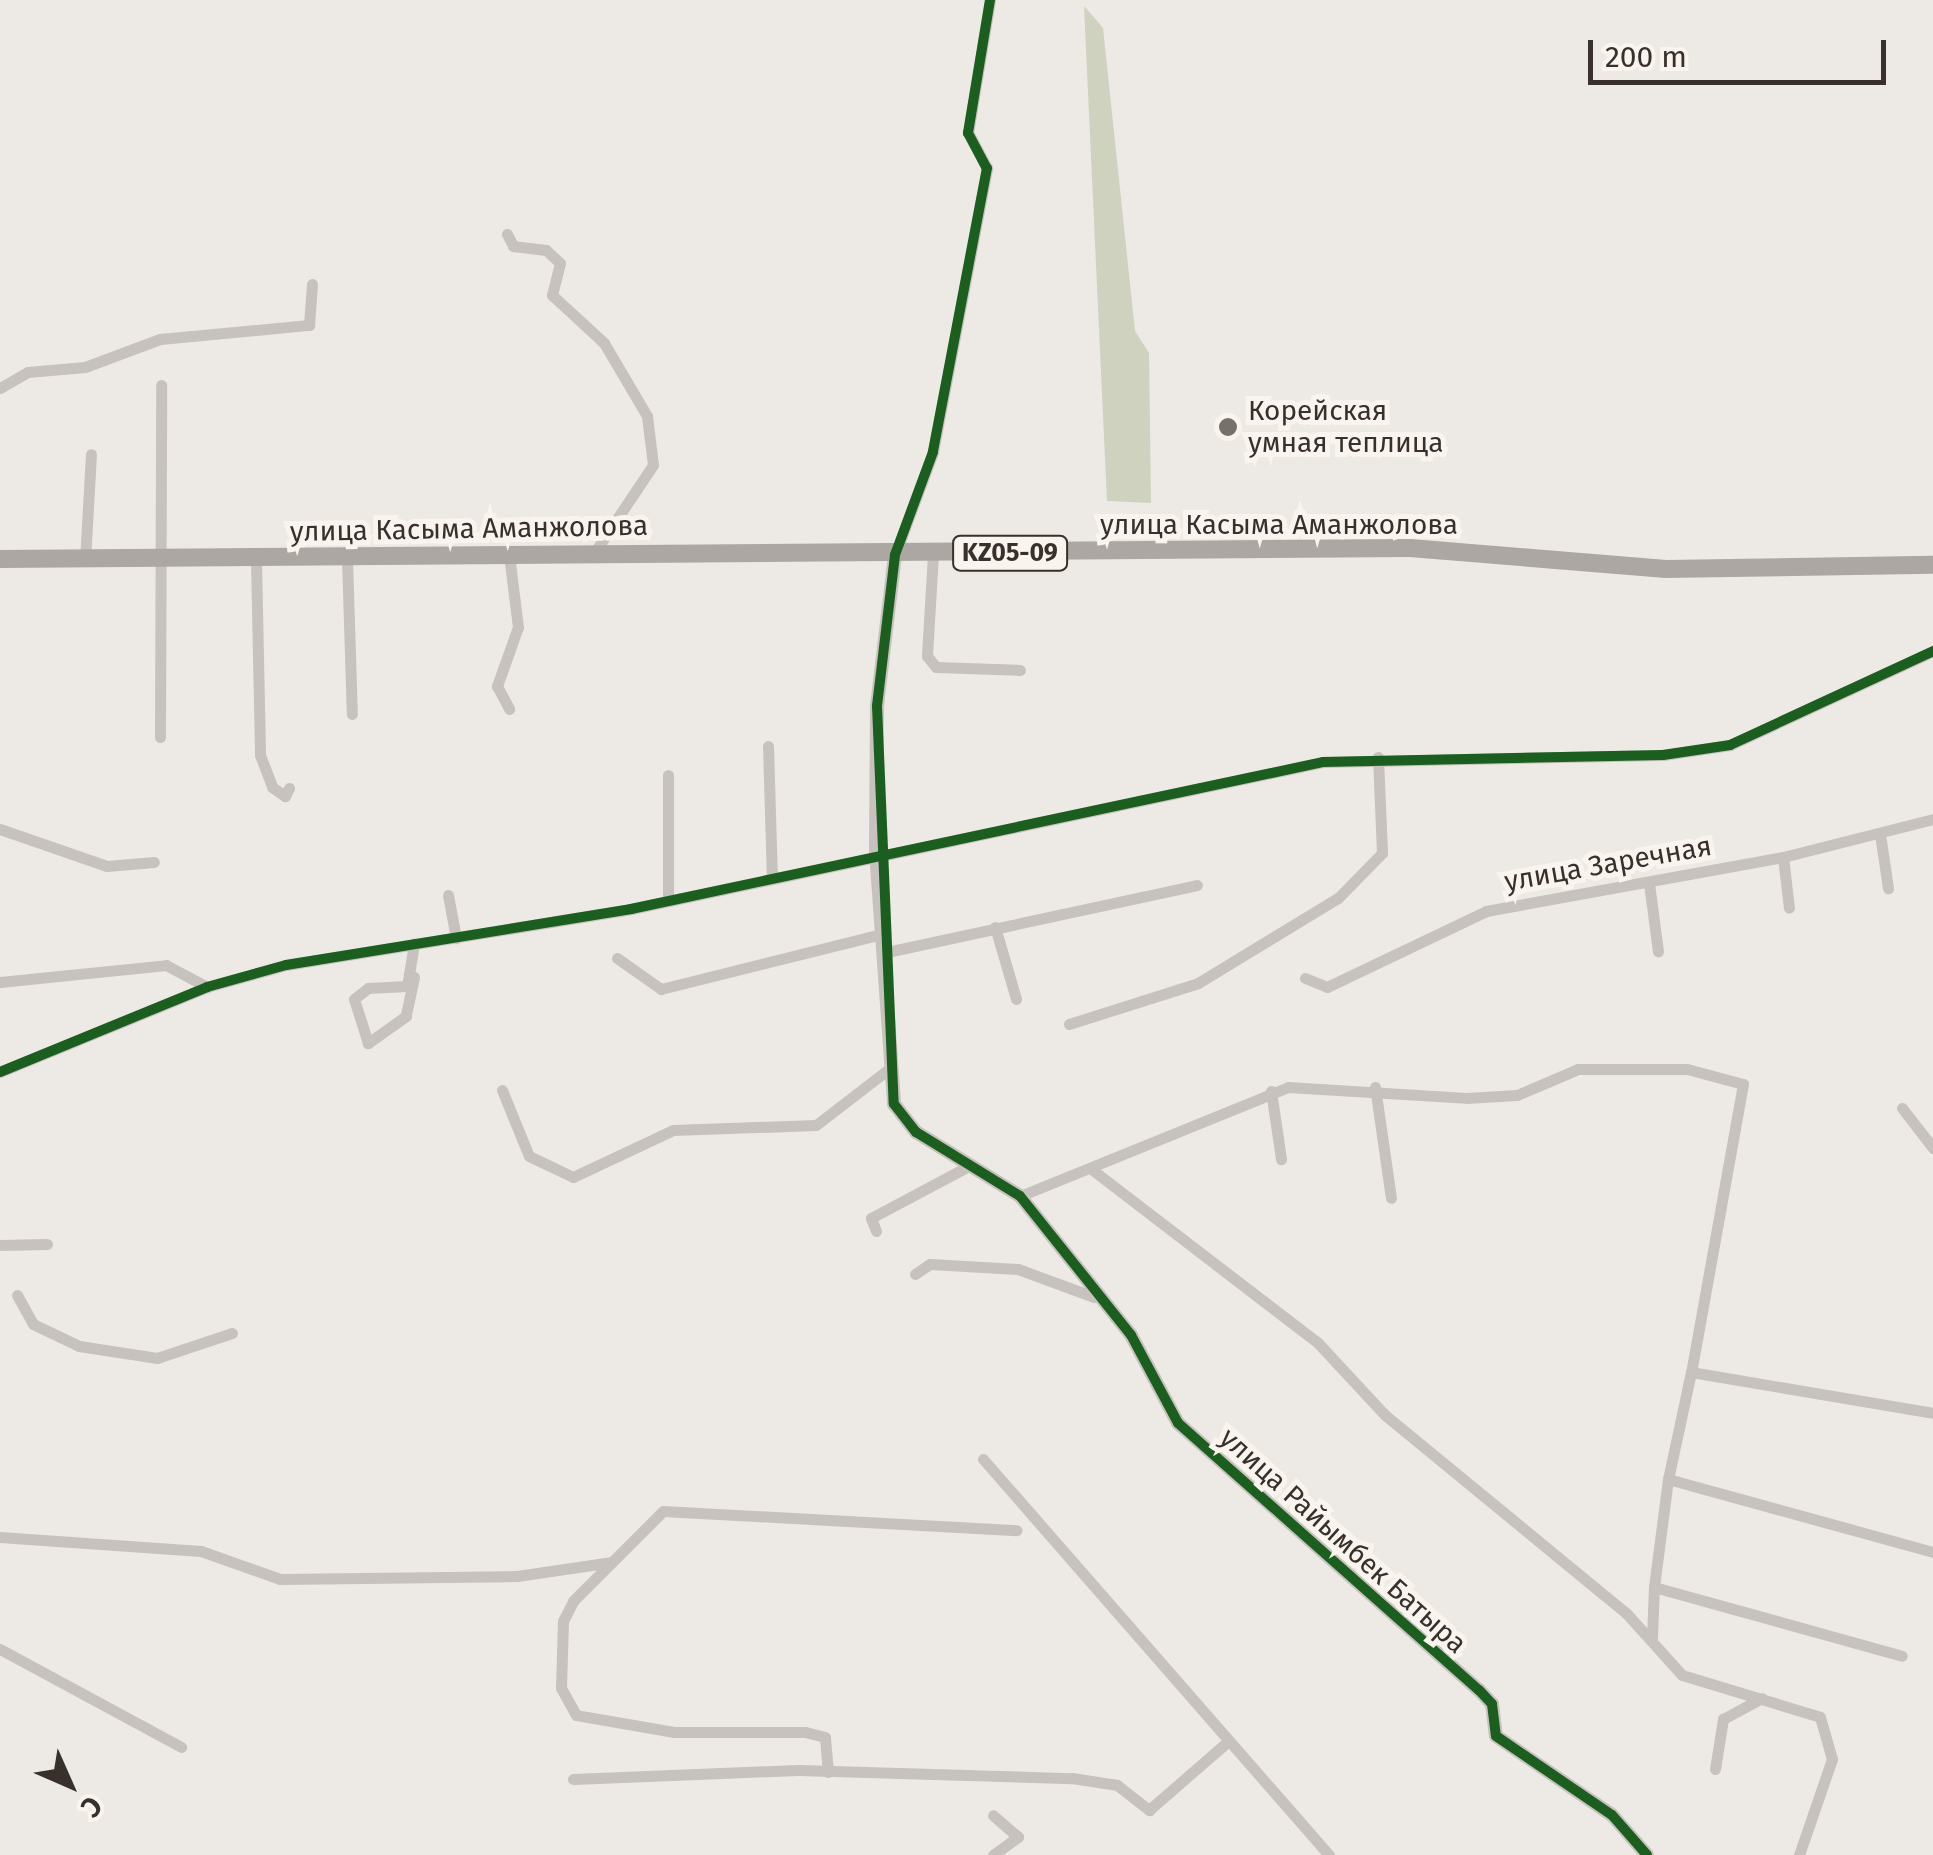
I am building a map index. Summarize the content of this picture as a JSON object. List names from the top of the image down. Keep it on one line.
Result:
{"streets":{"main road":["улица Касыма Аманжолова","KZ05-09"],"street":["улица Заречная","улица Райымбек Батыра"]},"crossings":[["улица Касыма Аманжолова","KZ05-09"],["улица Касыма Аманжолова","улица Райымбек Батыра"]],"places":["Корейская умная теплица"],"scale_bar":"200 m","north":"bottom right"}
